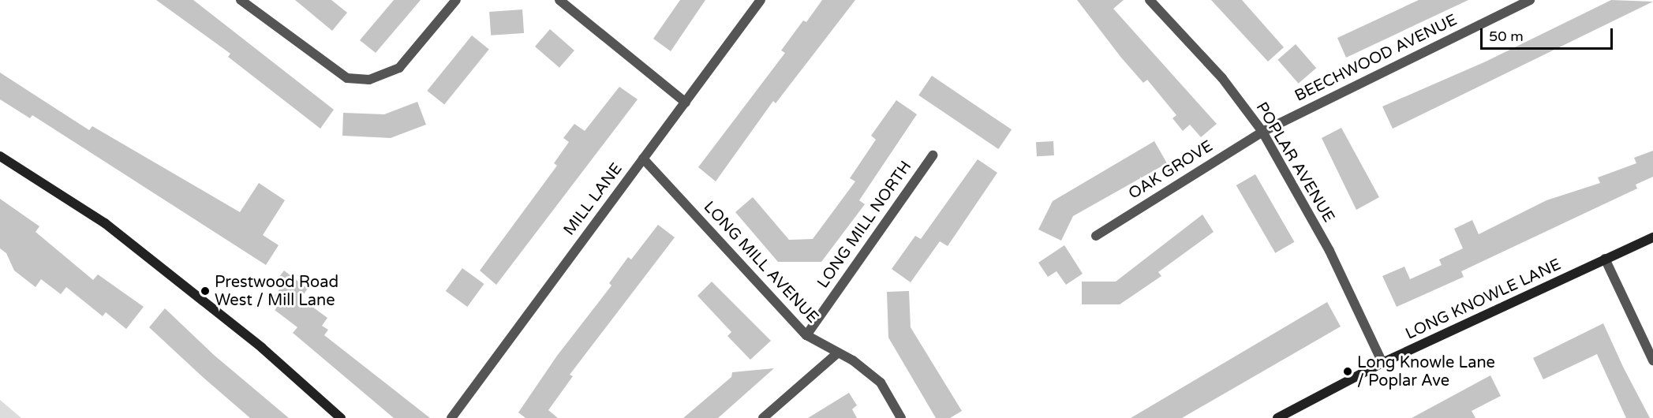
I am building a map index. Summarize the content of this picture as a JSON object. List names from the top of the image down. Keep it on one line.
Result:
{"streets":{"street":["BEECHWOOD AVENUE","POPLAR AVENUE","OAK GROVE","MILL LANE","LONG MILL NORTH","LONG MILL AVENUE","LONG KNOWLE LANE"]},"crossings":[["BEECHWOOD AVENUE","POPLAR AVENUE"],["BEECHWOOD AVENUE","OAK GROVE"],["POPLAR AVENUE","OAK GROVE"],["POPLAR AVENUE","LONG KNOWLE LANE"],["MILL LANE","LONG MILL AVENUE"],["LONG MILL NORTH","LONG MILL AVENUE"]],"places":["Prestwood Road West / Mill Lane","Long Knowle Lane / Poplar Ave"],"scale_bar":"50 m"}
